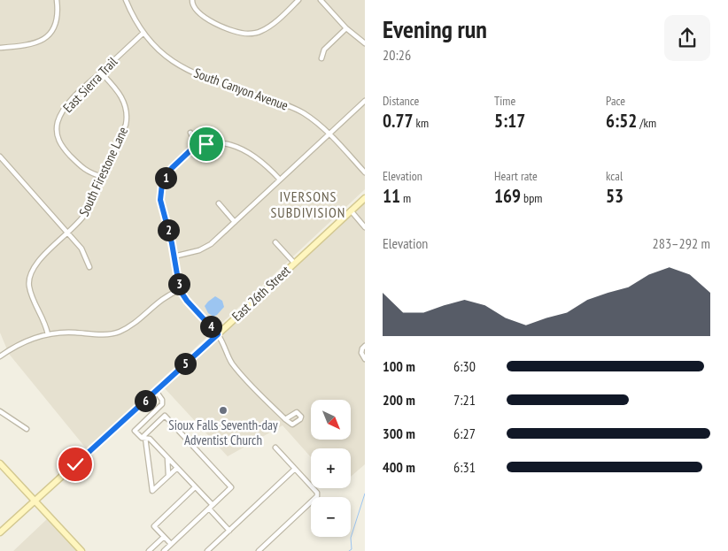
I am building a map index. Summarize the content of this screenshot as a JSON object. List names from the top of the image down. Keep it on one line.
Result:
{"streets":{"main road":["East 26th Street"],"street":["East Sierra Trail","South Canyon Avenue","South Firestone Lane"]},"crossings":[["East Sierra Trail","South Canyon Avenue"],["East Sierra Trail","South Firestone Lane"]],"districts":["IVERSONS SUBDIVISION"],"places":["Sioux Falls Seventh-day Adventist Church"],"north":"bottom right","page":{"heading":["Evening run","20:26"],"stats":[["Distance","0.77 km"],["Time","5:17"],["Pace","6:52 /km"],["Elevation","11 m"],["Heart rate","169 bpm"],["kcal","53"]],"pins":["1","2","3","4","5","6"],"chart":["Elevation","283–292 m"],"list":[{"name":"100 m","note":"6:30"},{"name":"200 m","note":"7:21"},{"name":"300 m","note":"6:27"},{"name":"400 m","note":"6:31"}],"map_buttons":["+","−"]}}
